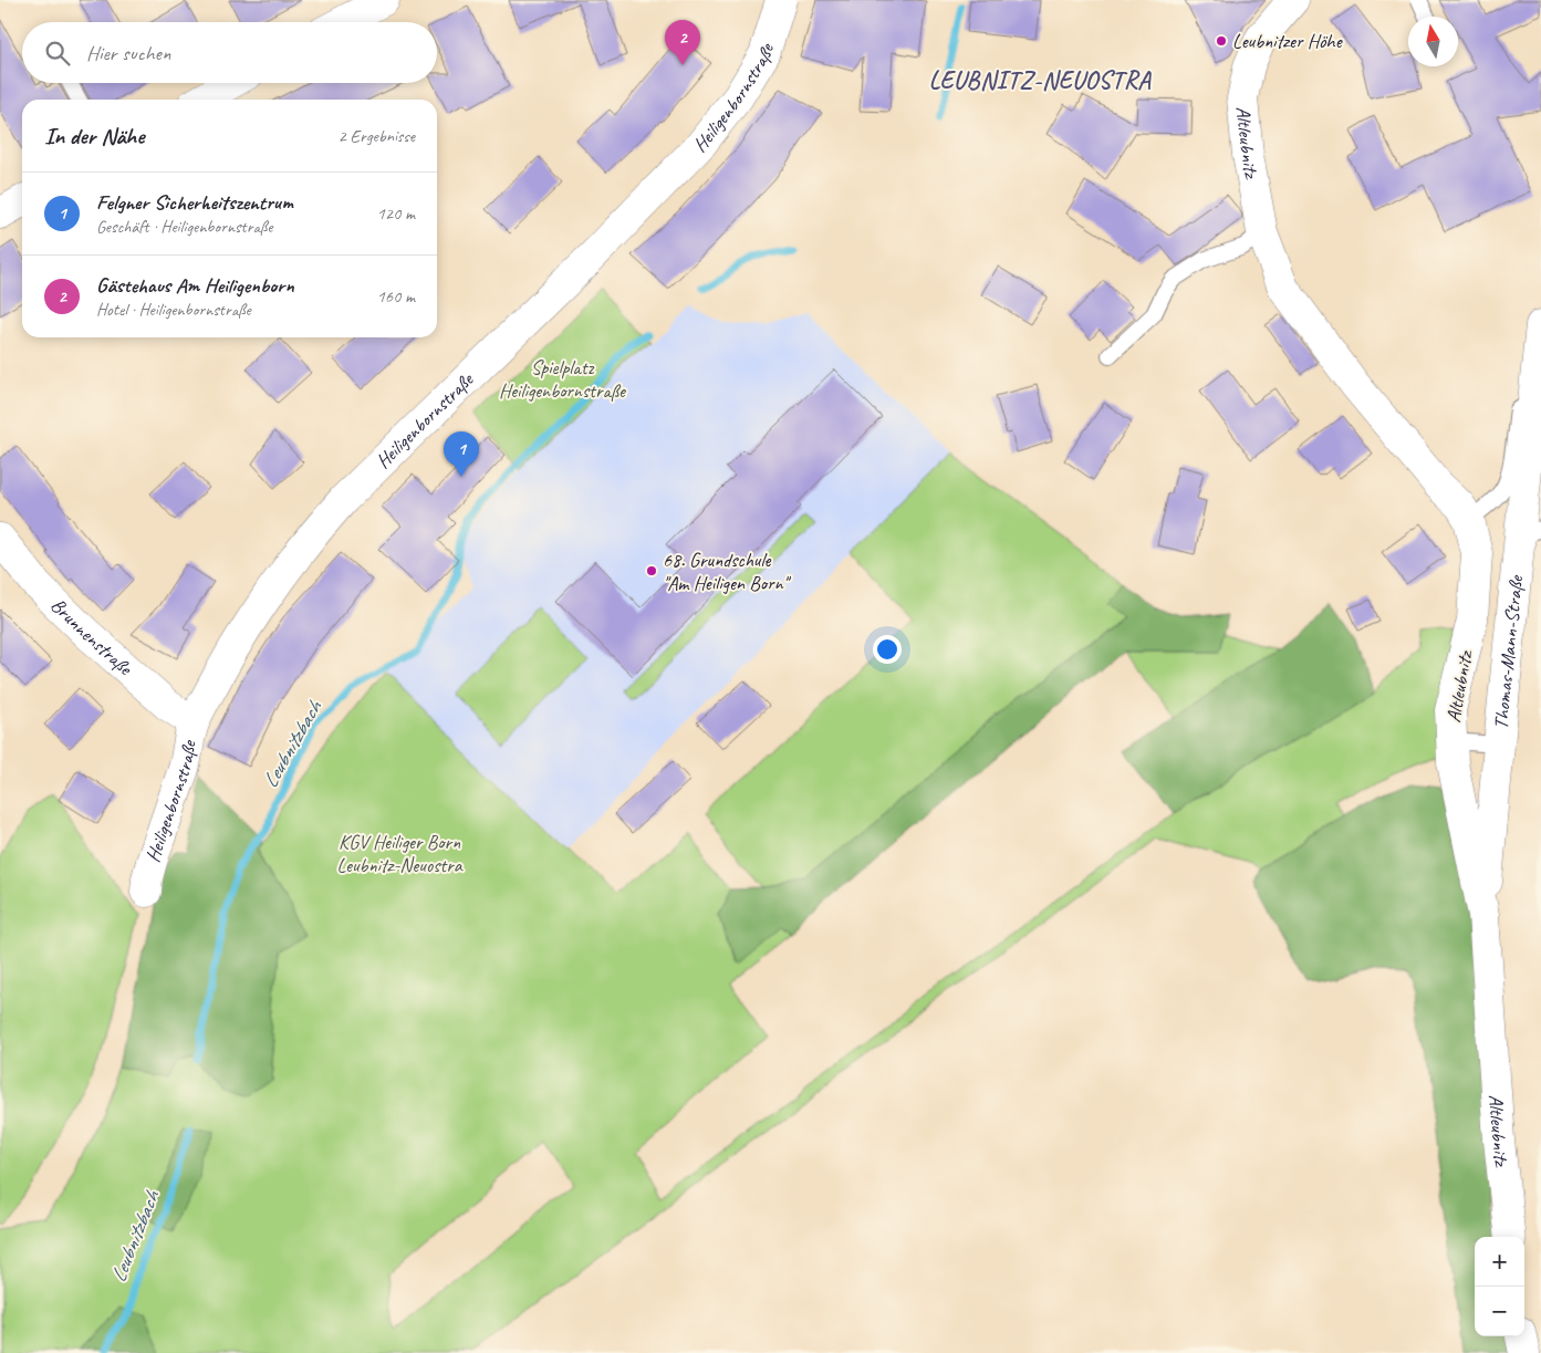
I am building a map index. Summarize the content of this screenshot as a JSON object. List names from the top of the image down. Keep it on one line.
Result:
{"streets":{"street":["Heiligenbornstraße","Altleubnitz","Brunnenstraße","Thomas-Mann-Straße"]},"crossings":[["Heiligenbornstraße","Brunnenstraße"],["Altleubnitz","Thomas-Mann-Straße"]],"districts":["LEUBNITZ-NEUOSTRA"],"water":["Leubnitzbach"],"parks":["Spielplatz Heiligenbornstraße","KGV Heiliger Born Leubnitz-Neuostra"],"places":["Leubnitzer Höhe","68. Grundschule \"Am Heiligen Born\""],"north":"top","page":{"pins":["2","1"],"search":"Hier suchen","heading":["In der Nähe","2 Ergebnisse"],"list":[{"mark":"1","name":"Felgner Sicherheitszentrum","note":"Geschäft · Heiligenbornstraße","value":"120 m"},{"mark":"2","name":"Gästehaus Am Heiligenborn","note":"Hotel · Heiligenbornstraße","value":"160 m"}],"map_buttons":["+","−"]}}
